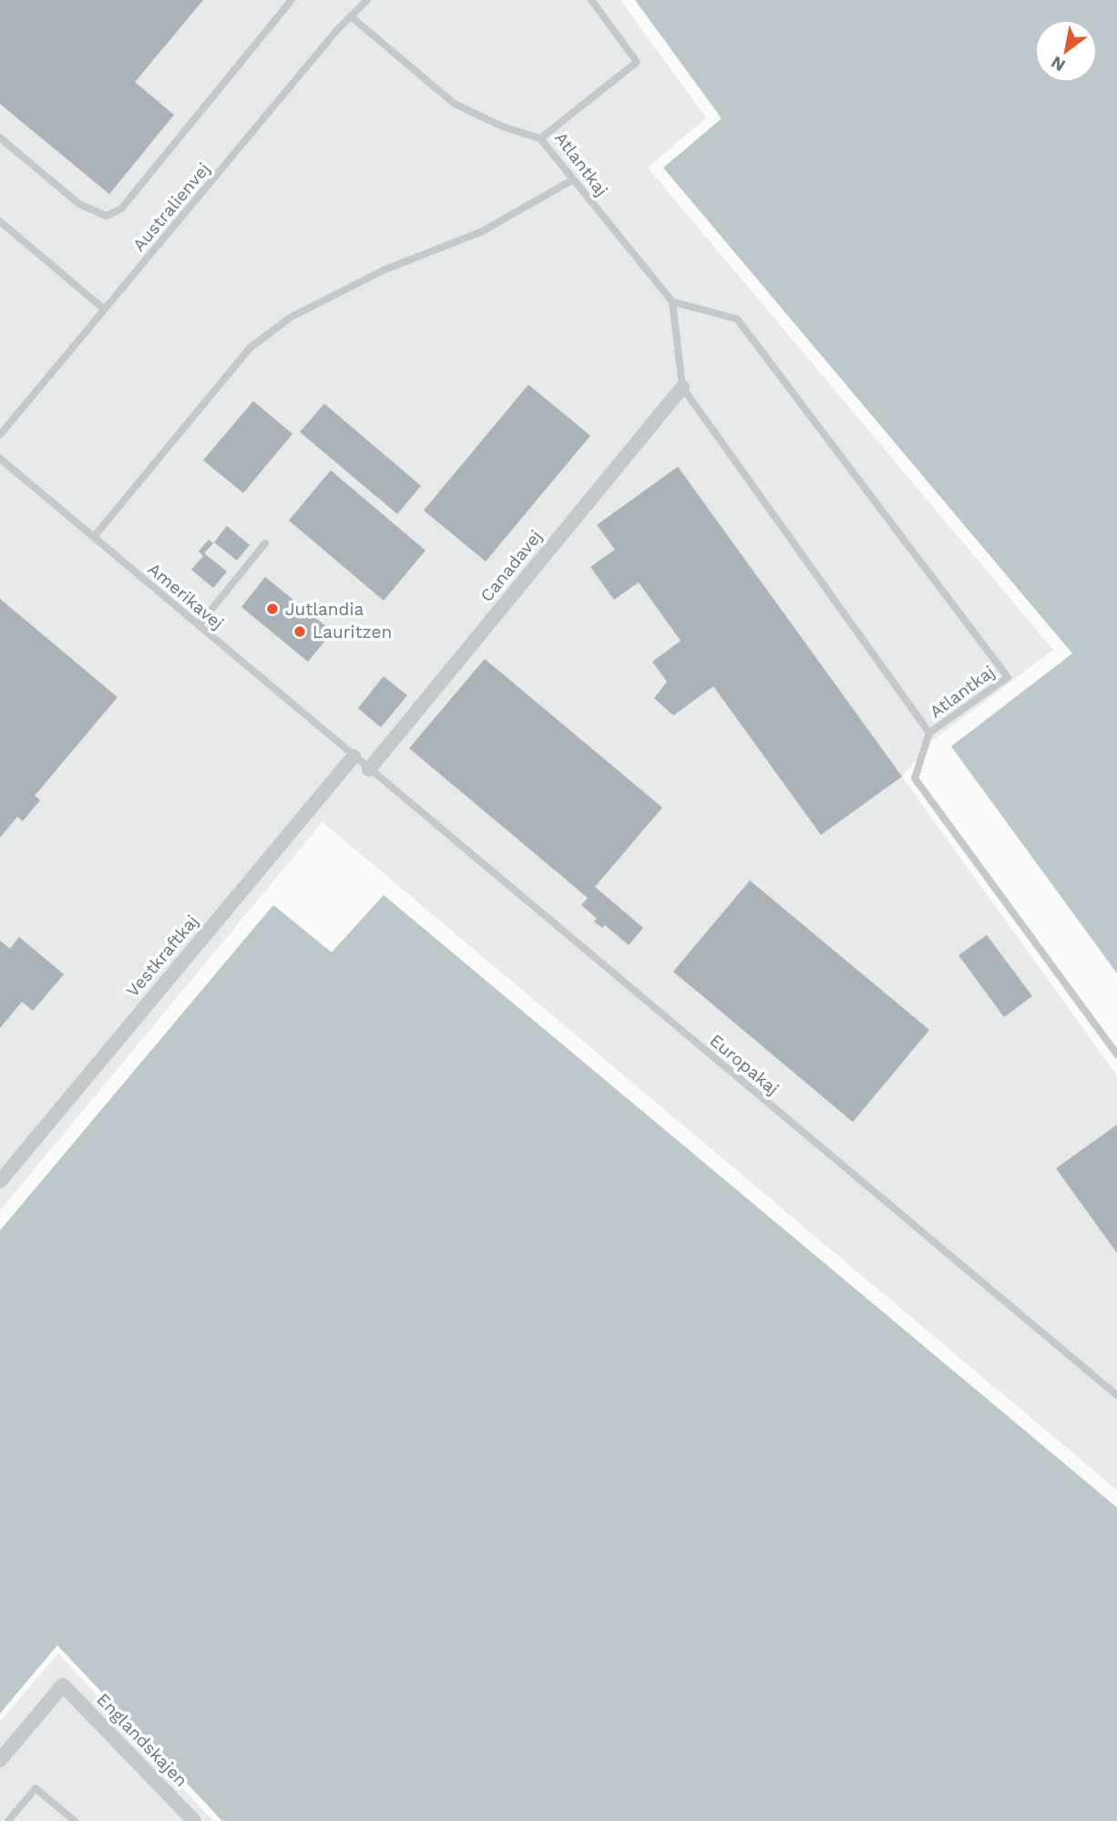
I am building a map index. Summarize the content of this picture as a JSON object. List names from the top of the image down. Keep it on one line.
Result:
{"streets":{"street":["Canadavej","Vestkraftkaj","Englandskajen"],"lane":["Atlantkaj","Australienvej","Amerikavej","Europakaj"]},"crossings":[["Atlantkaj","Canadavej"],["Canadavej","Europakaj"],["Amerikavej","Vestkraftkaj"],["Amerikavej","Europakaj"],["Vestkraftkaj","Europakaj"]],"places":["Jutlandia","Lauritzen"],"north":"bottom left"}
